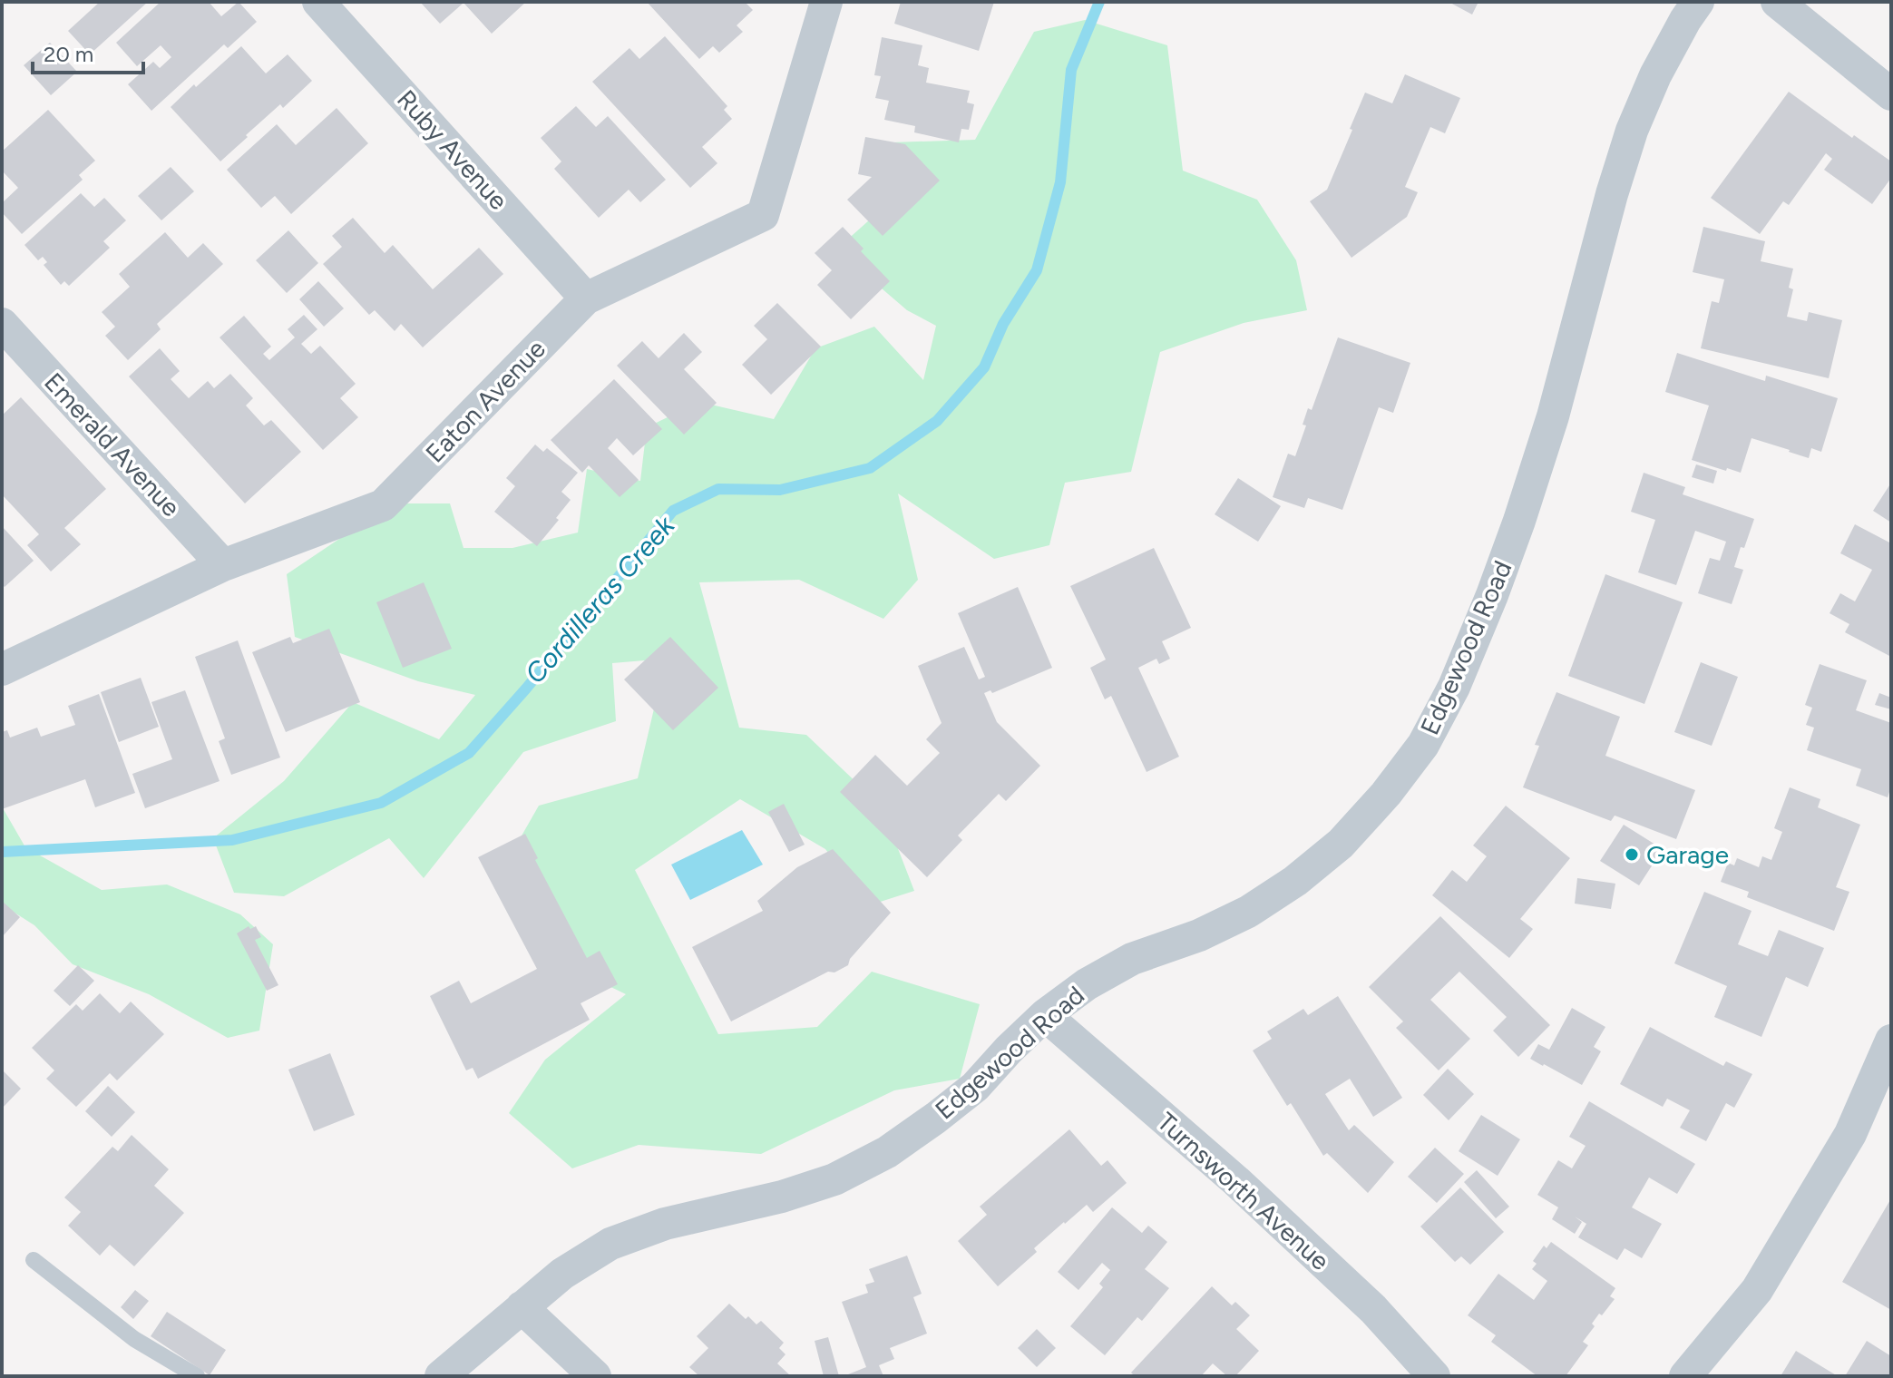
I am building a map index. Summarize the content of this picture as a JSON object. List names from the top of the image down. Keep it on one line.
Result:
{"streets":{"street":["Ruby Avenue","Eaton Avenue","Emerald Avenue","Edgewood Road","Turnsworth Avenue"]},"crossings":[["Ruby Avenue","Eaton Avenue"],["Eaton Avenue","Emerald Avenue"],["Edgewood Road","Turnsworth Avenue"]],"water":["Cordilleras Creek"],"places":["Garage"],"scale_bar":"20 m"}
